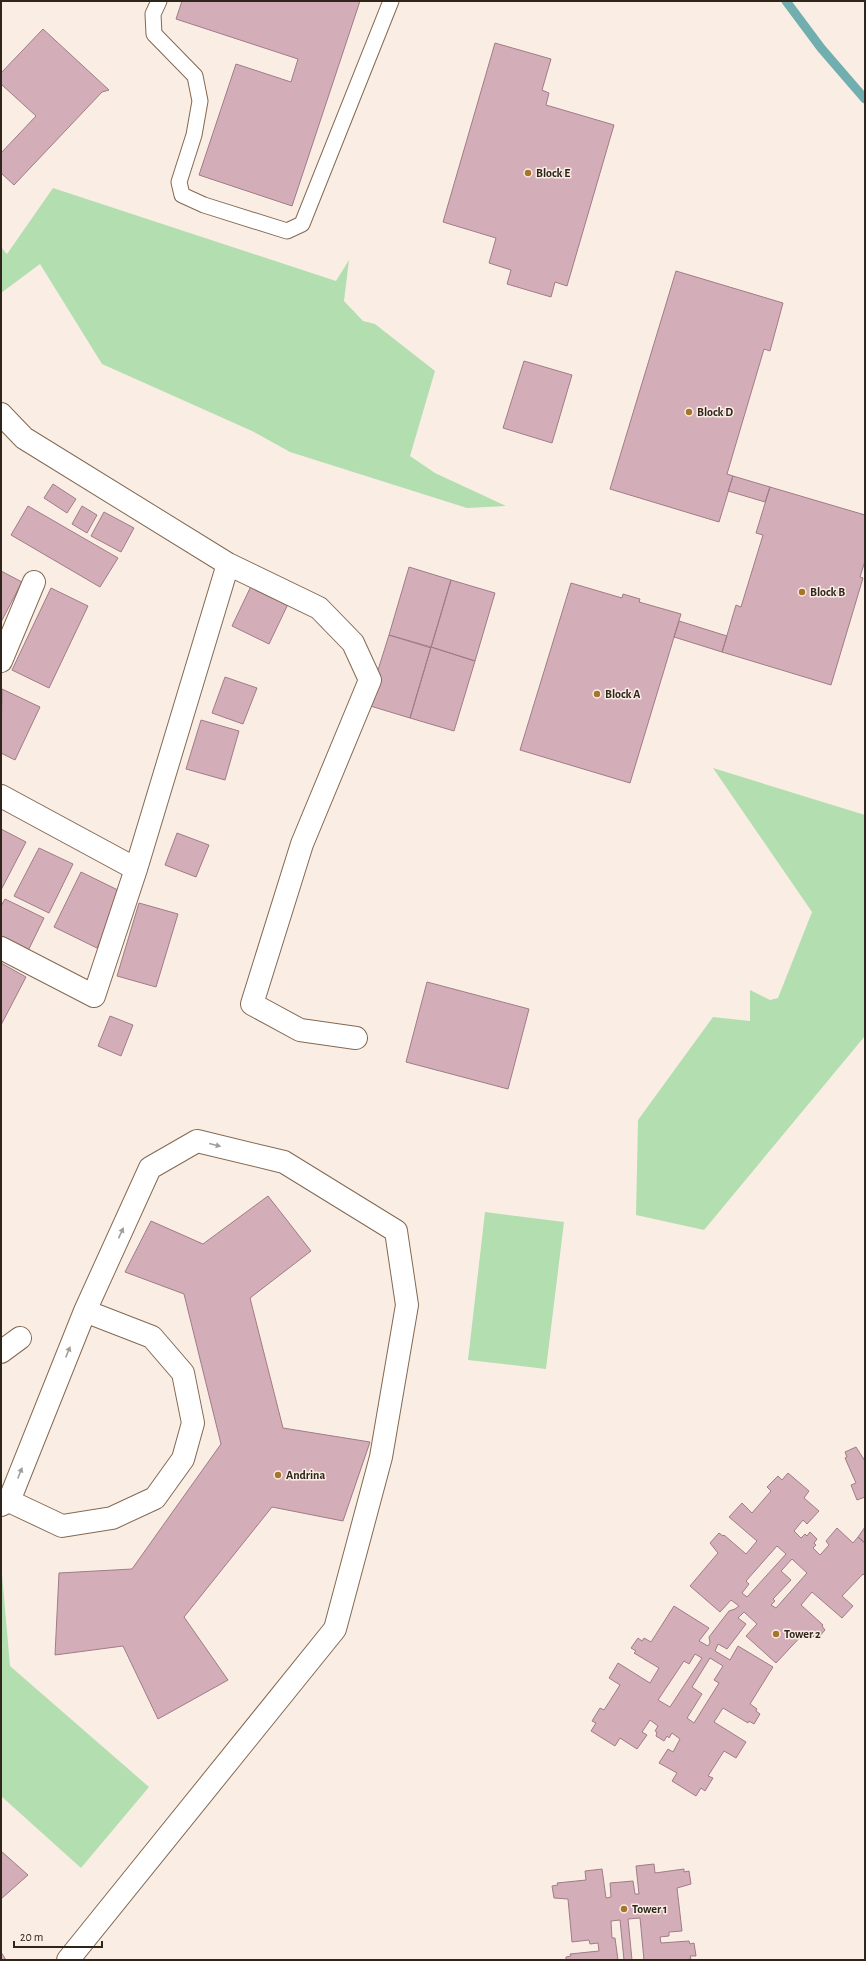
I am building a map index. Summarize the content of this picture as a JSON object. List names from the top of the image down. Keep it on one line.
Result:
{"places":["Block E","Block D","Block B","Block A","Andrina","Tower 2","Tower 1"],"scale_bar":"20 m"}
